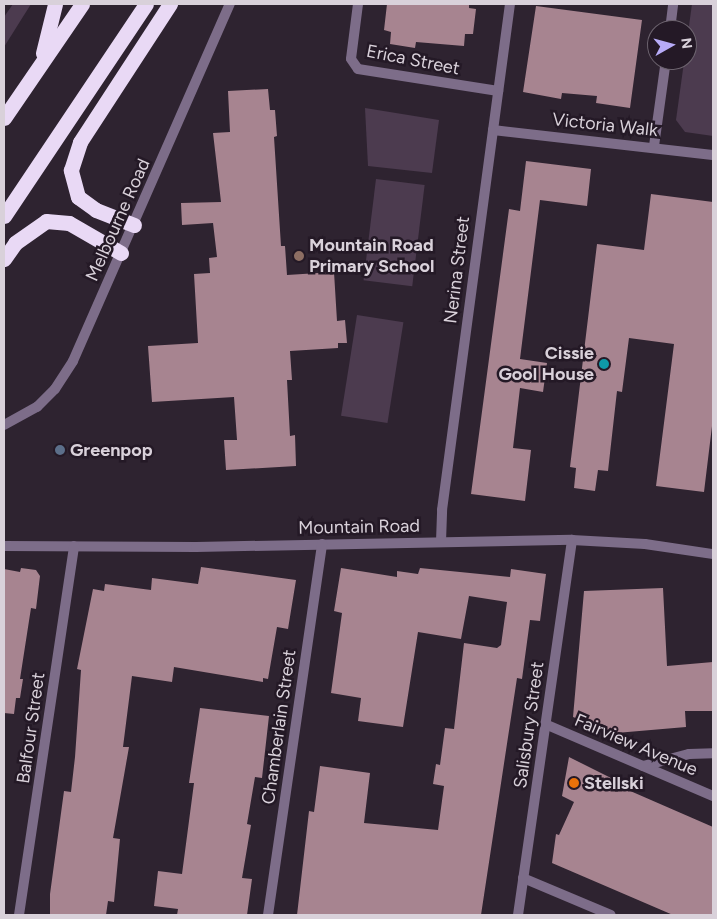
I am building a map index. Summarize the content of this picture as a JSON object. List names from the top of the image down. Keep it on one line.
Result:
{"streets":{"street":["Erica Street","Victoria Walk","Melbourne Road","Nerina Street","Mountain Road","Salisbury Street","Chamberlain Street","Balfour Street","Fairview Avenue"]},"crossings":[["Erica Street","Nerina Street"],["Victoria Walk","Nerina Street"],["Nerina Street","Mountain Road"],["Mountain Road","Salisbury Street"],["Mountain Road","Chamberlain Street"],["Mountain Road","Balfour Street"],["Salisbury Street","Fairview Avenue"]],"places":["Mountain Road Primary School","Cissie Gool House","Greenpop","Stellski"],"north":"right"}
